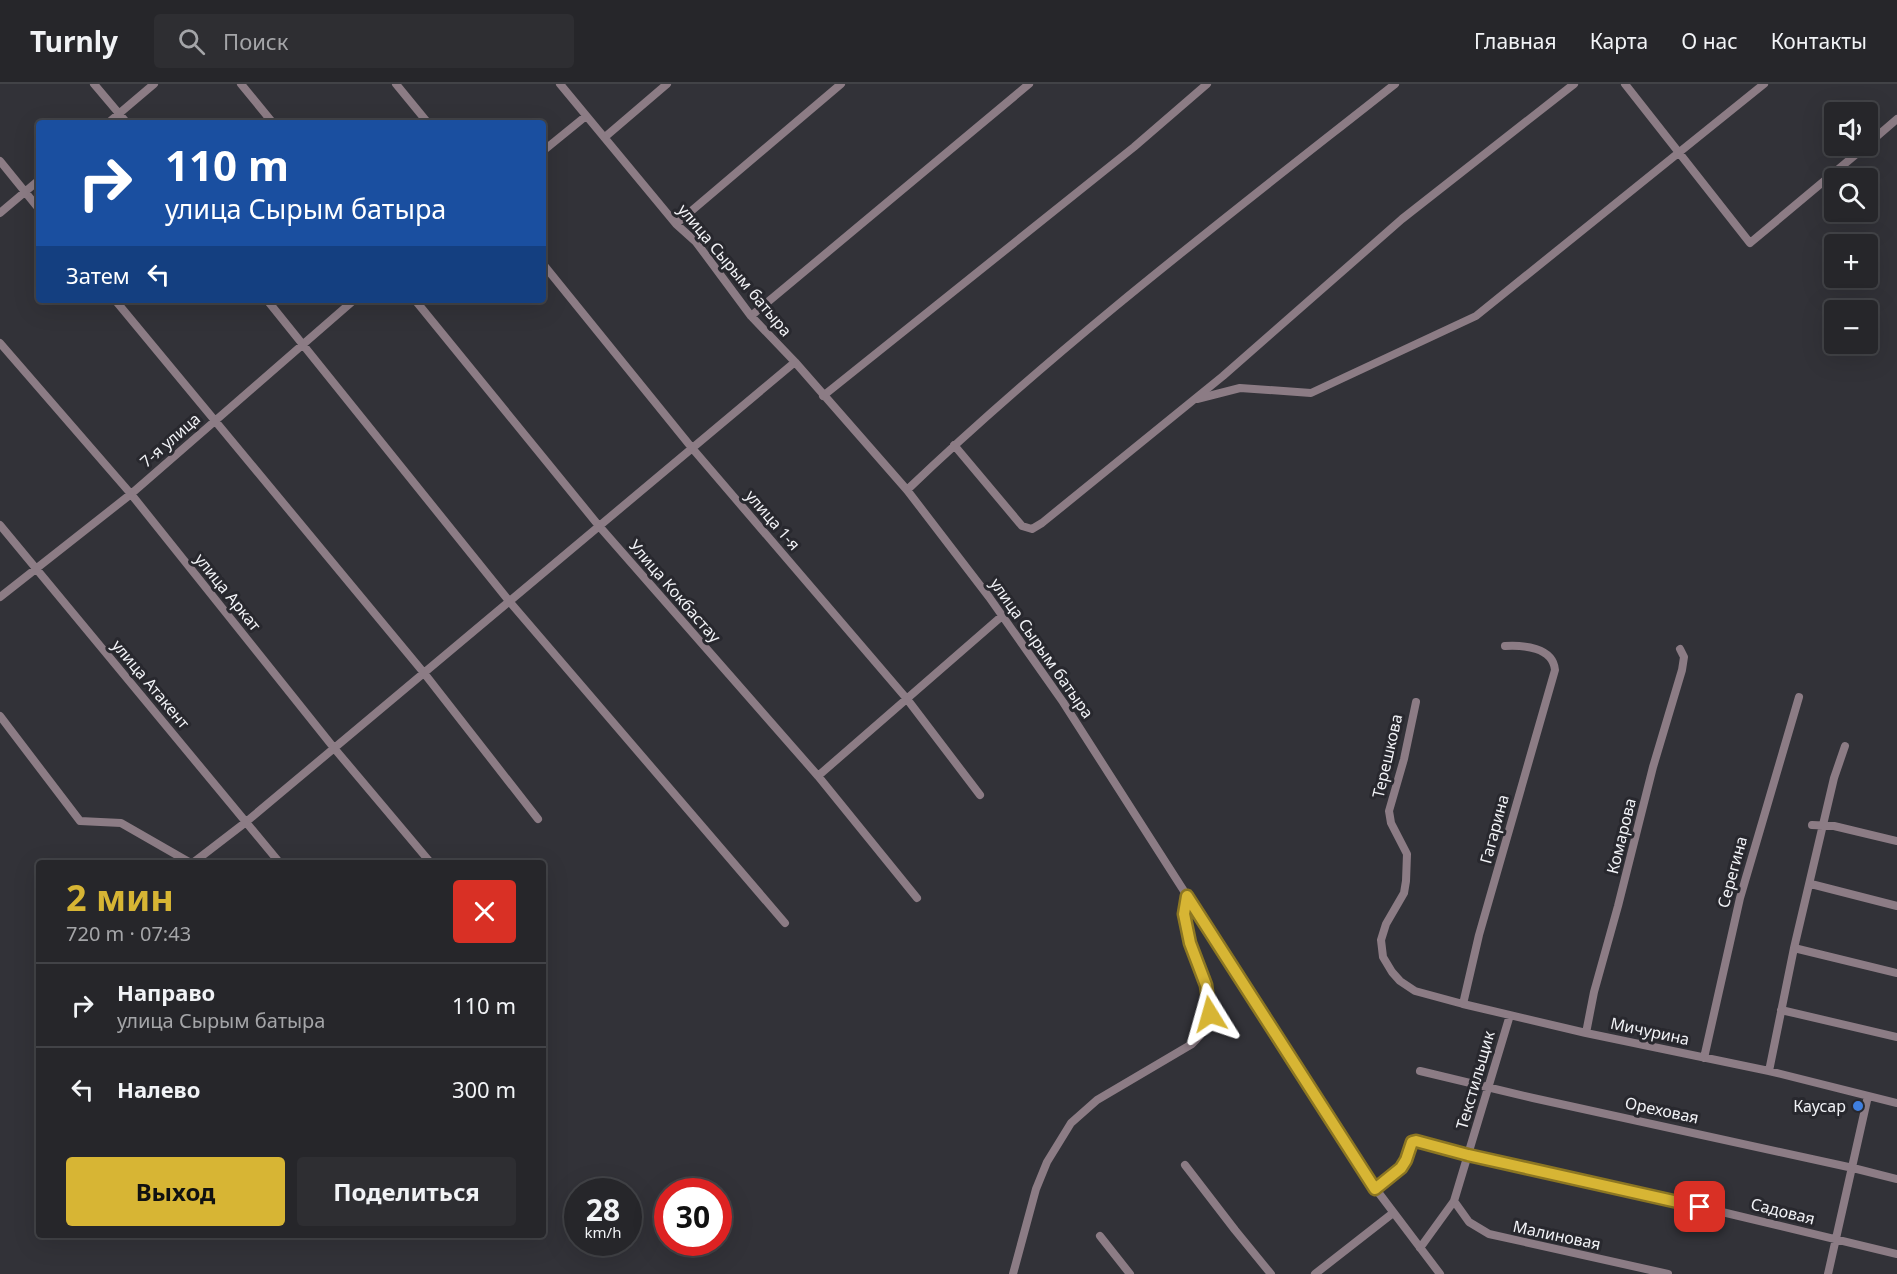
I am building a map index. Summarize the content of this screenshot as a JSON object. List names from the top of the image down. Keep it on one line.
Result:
{"streets":{"street":["улица Сырым батыра","7-я улица","улица 1-я","Улица Кокбастау","улица Аркат","улица Атакент","Терешкова","Гагарина","Комарова","Серегина","Мичурина","Текстильщик","Ореховая","Садовая","Малиновая"]},"crossings":[["улица Сырым батыра","Текстильщик"],["улица Сырым батыра","Садовая"],["7-я улица","улица Аркат"],["7-я улица","улица Атакент"],["Терешкова","Мичурина"],["Гагарина","Мичурина"],["Комарова","Мичурина"],["Серегина","Мичурина"],["Мичурина","Текстильщик"],["Текстильщик","Ореховая"],["Текстильщик","Садовая"],["Текстильщик","Малиновая"]],"places":["Каусар"],"page":{"header":"Turnly","search":"Поиск","nav":["Главная","Карта","О нас","Контакты"],"map_buttons":["+","−"],"turn":["110 m","улица Сырым батыра"],"then":"Затем","heading":["2 мин","720 m · 07:43"],"list":[{"name":"Направо","note":"улица Сырым батыра","value":"110 m"},{"name":"Налево","value":"300 m"}],"buttons":["Выход","Поделиться"],"speed":"28 km/h","limit":"30"}}
